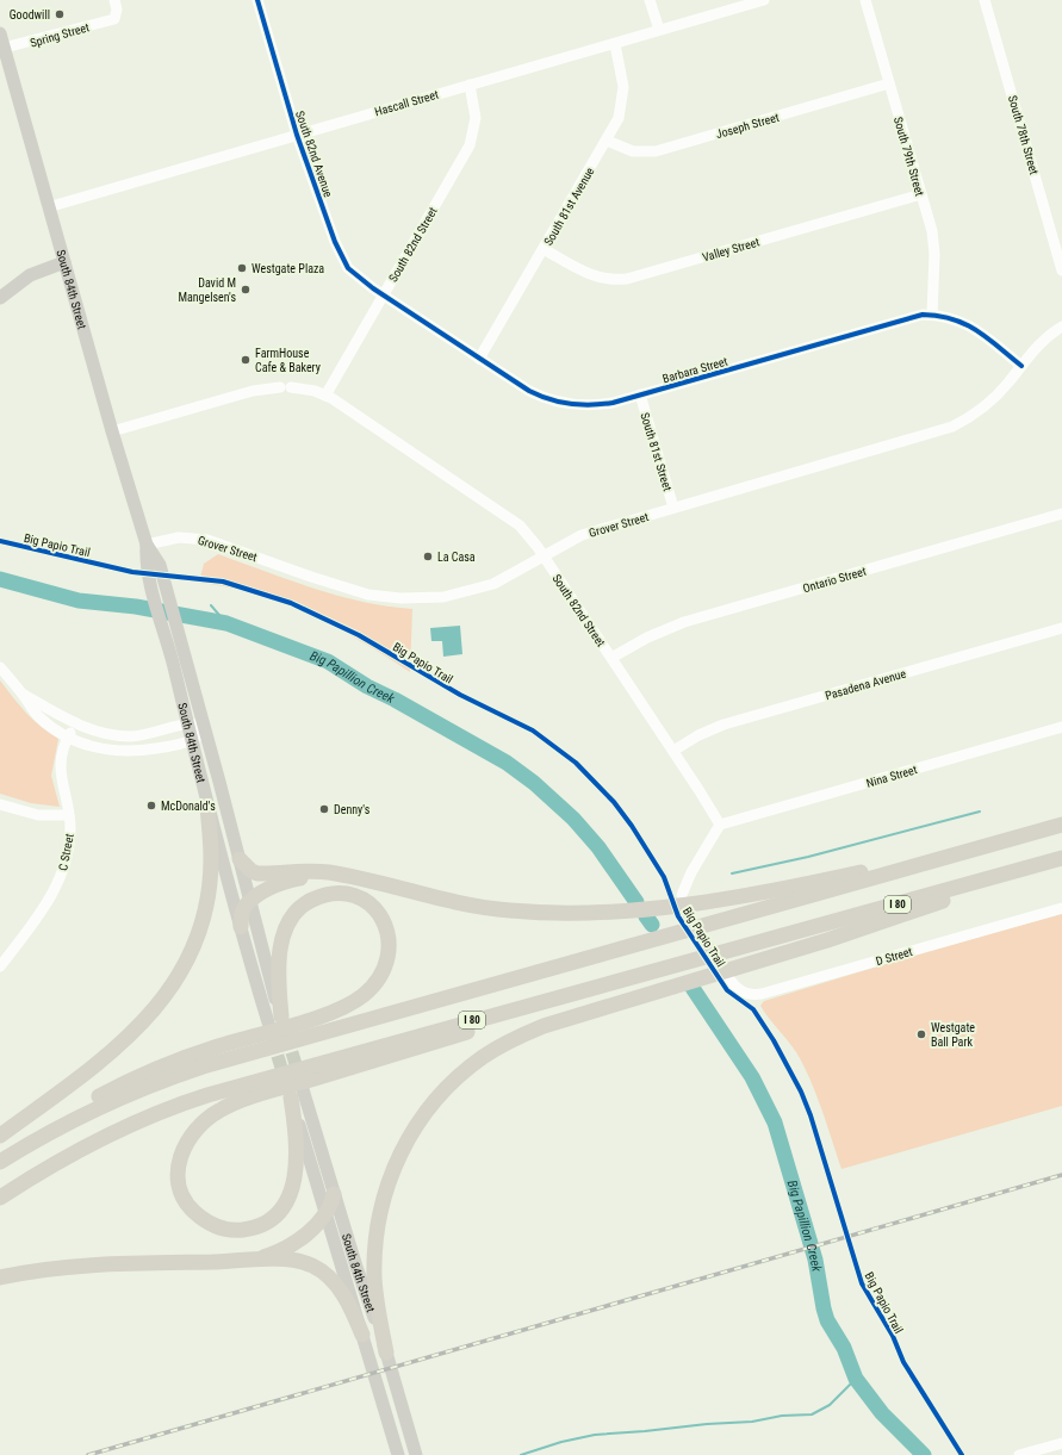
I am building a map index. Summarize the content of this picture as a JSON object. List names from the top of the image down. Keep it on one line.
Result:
{"streets":{"highway":["I 80"],"main road":["South 84th Street"],"street":["Spring Street","Hascall Street","Joseph Street","South 78th Street","South 82nd Avenue","South 79th Street","South 81st Avenue","South 82nd Street","Valley Street","Barbara Street","South 81st Street","Grover Street","Ontario Street","Pasadena Avenue","Nina Street","C Street","D Street"],"cycle path":["Big Papio Trail"]},"crossings":[["Spring Street","South 84th Street"],["Hascall Street","South 82nd Avenue"],["Hascall Street","South 81st Avenue"],["Hascall Street","South 82nd Street"],["Hascall Street","South 84th Street"],["Joseph Street","South 79th Street"],["Joseph Street","South 81st Avenue"],["South 82nd Avenue","South 82nd Street"],["South 82nd Avenue","Barbara Street"],["South 79th Street","Valley Street"],["South 79th Street","Barbara Street"],["South 81st Avenue","Valley Street"],["South 81st Avenue","Barbara Street"],["South 82nd Street","South 84th Street"],["South 82nd Street","Barbara Street"],["South 82nd Street","Grover Street"],["South 82nd Street","Ontario Street"],["South 82nd Street","Pasadena Avenue"],["South 82nd Street","Nina Street"],["South 84th Street","Grover Street"],["Barbara Street","South 81st Street"],["Barbara Street","Grover Street"],["South 81st Street","Grover Street"]],"water":["Big Papillion Creek"],"places":["Goodwill","Westgate Plaza","David M Mangelsen's","FarmHouse Cafe & Bakery","La Casa","McDonald's","Denny's","Westgate Ball Park"]}
